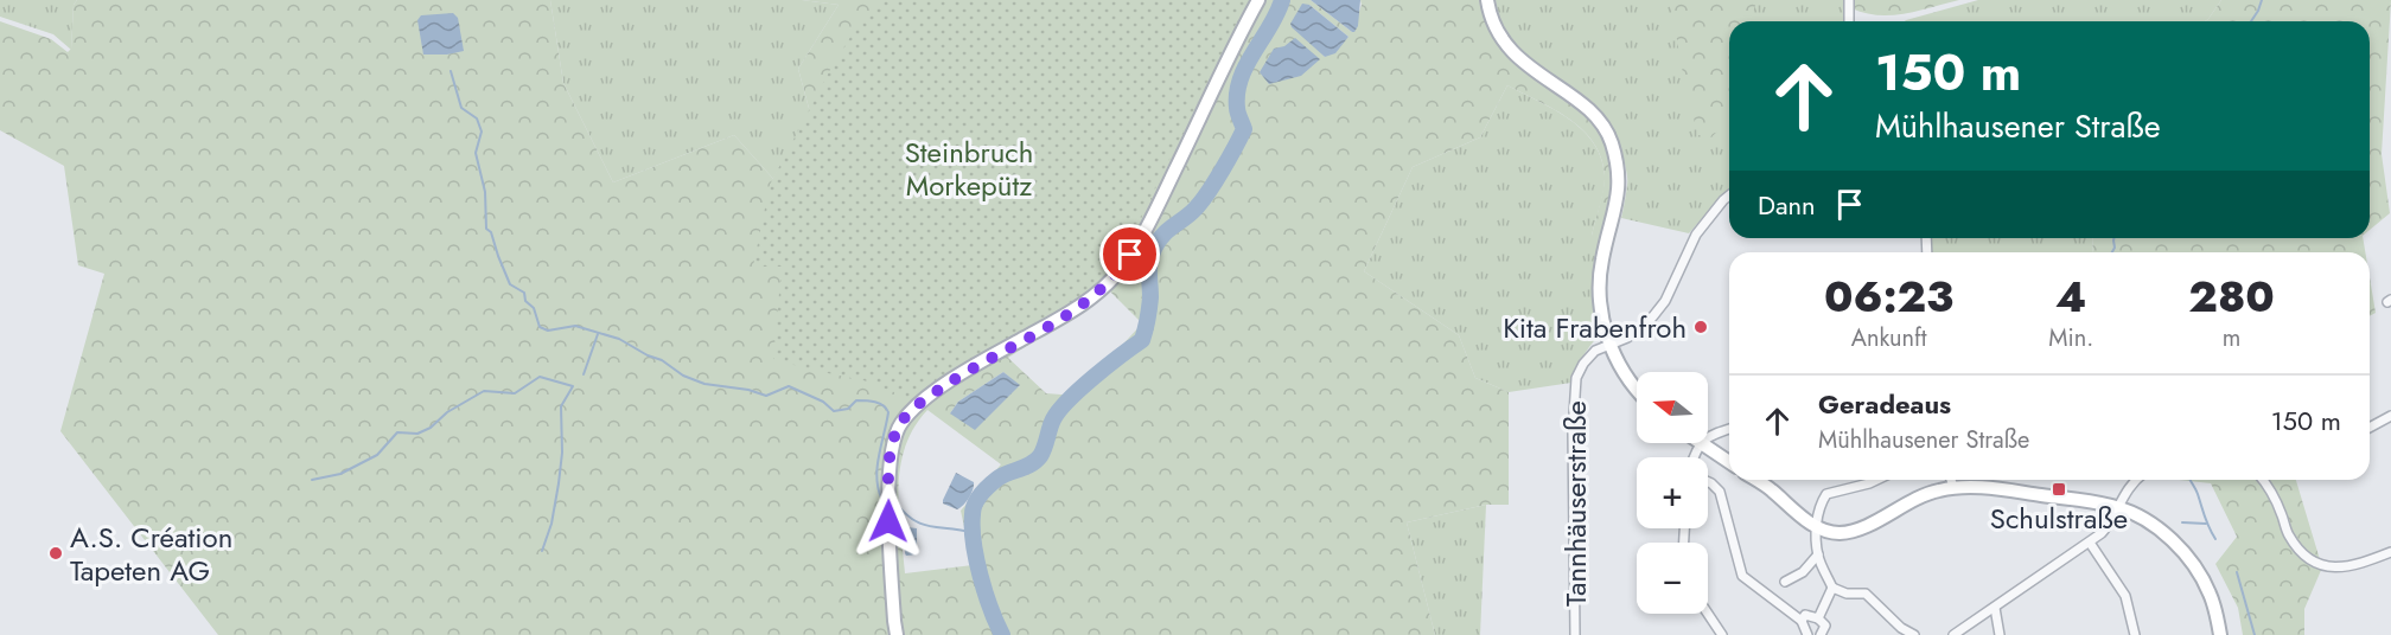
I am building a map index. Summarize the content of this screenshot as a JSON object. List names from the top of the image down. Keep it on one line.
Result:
{"streets":{"street":["Tannhäuserstraße"]},"parks":["Steinbruch Morkepütz"],"places":{"other":["Kita Frabenfroh","A.S. Création Tapeten AG"],"transit":["Schulstraße"]},"north":"left","page":{"turn":["150 m","Mühlhausener Straße"],"then":"Dann","eta":["06:23","Ankunft","4","Min.","280","m"],"map_buttons":["+","−"],"list":[{"name":"Geradeaus","note":"Mühlhausener Straße","value":"150 m"}]}}
